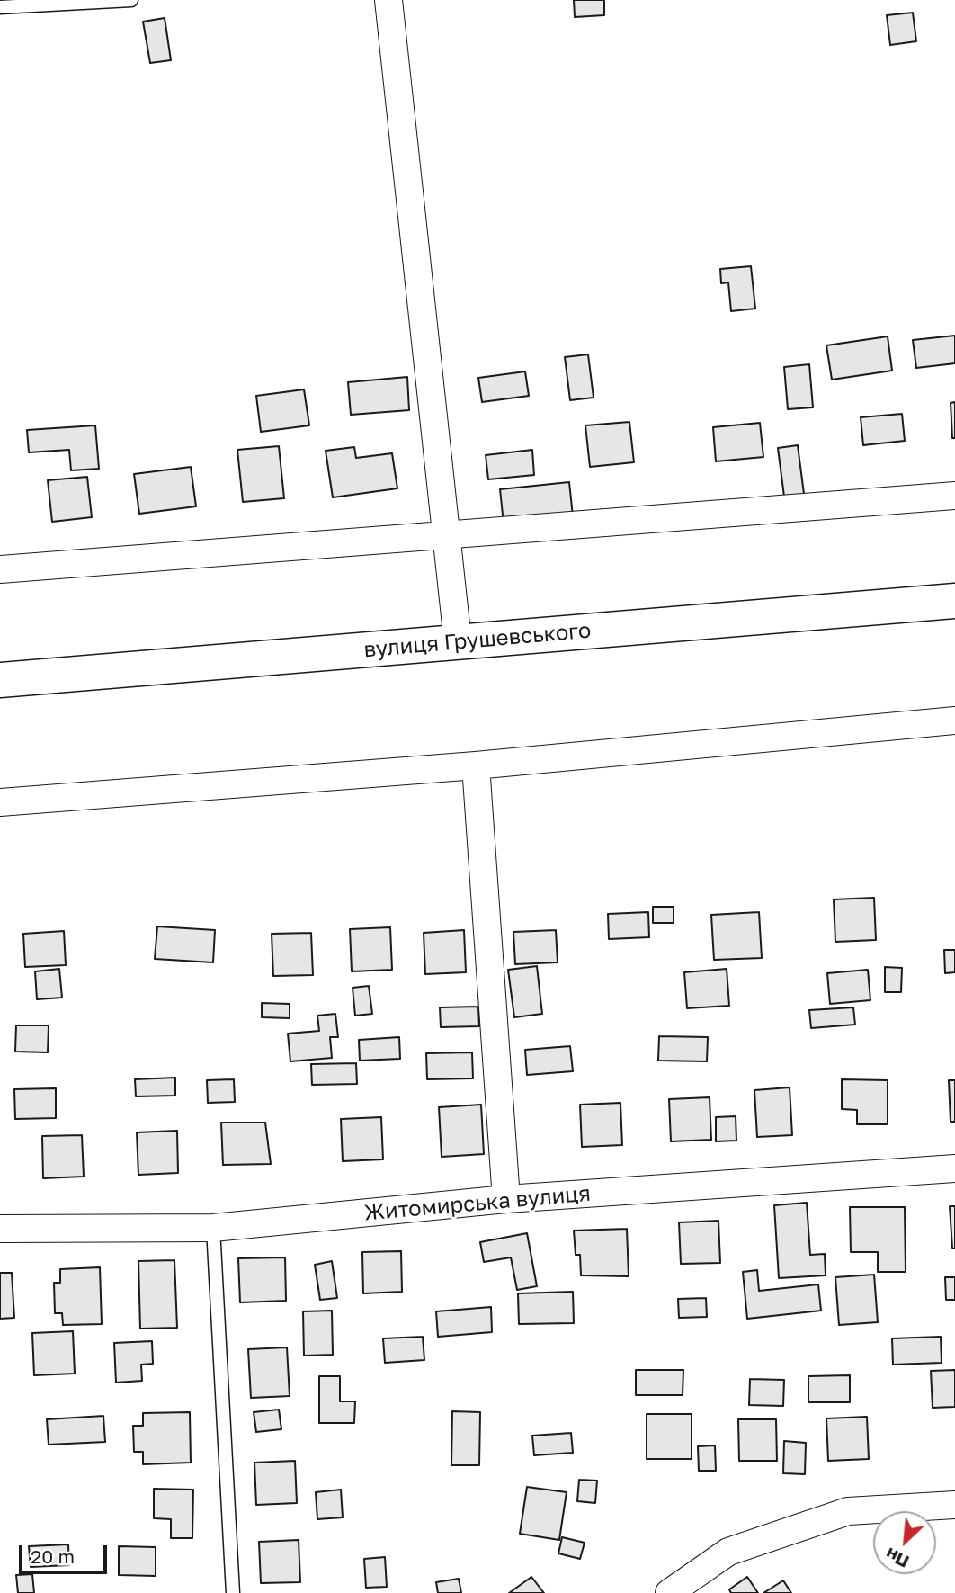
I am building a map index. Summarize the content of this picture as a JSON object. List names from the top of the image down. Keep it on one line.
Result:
{"streets":{"highway":["вулиця Грушевського"],"street":["Житомирська вулиця"]},"scale_bar":"20 m","north":"bottom left"}
